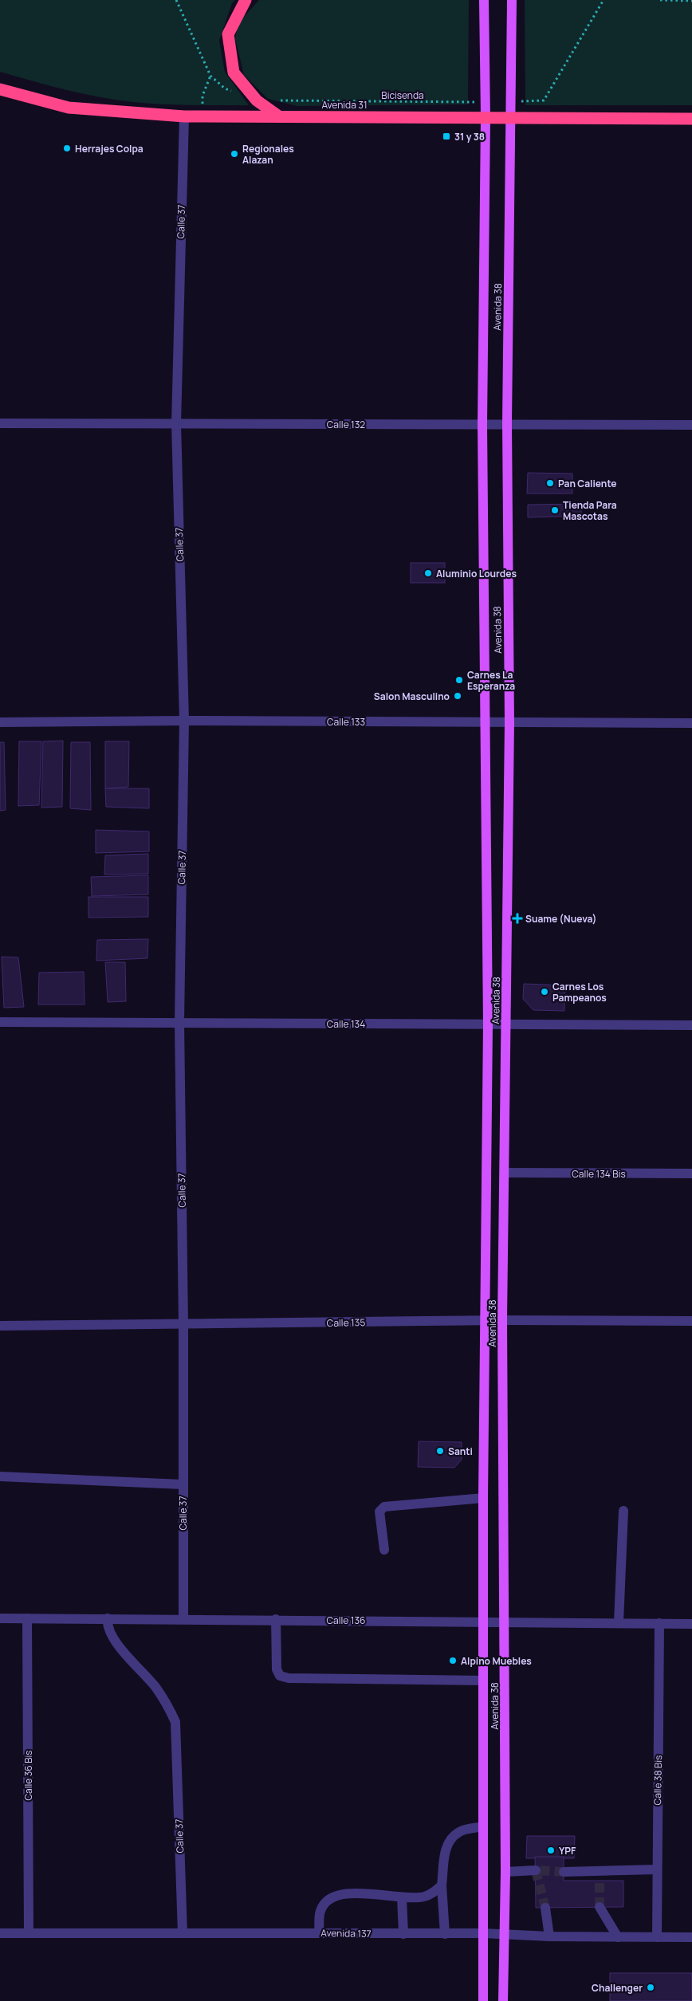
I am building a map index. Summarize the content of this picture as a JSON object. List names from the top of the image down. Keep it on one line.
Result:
{"streets":{"highway":["Avenida 31"],"main road":["Avenida 38"],"street":["Calle 37","Calle 132","Calle 133","Calle 134","Calle 134 Bis","Calle 135","Calle 136","Calle 36 Bis","Calle 38 Bis","Avenida 137"],"path":["Bicisenda"]},"crossings":[["Bicisenda","Avenida 38"],["Avenida 31","Calle 37"],["Avenida 31","Avenida 38"],["Calle 37","Calle 132"],["Calle 37","Calle 133"],["Calle 37","Calle 134"],["Calle 37","Calle 135"],["Calle 37","Calle 136"],["Calle 37","Avenida 137"],["Avenida 38","Calle 132"],["Avenida 38","Calle 133"],["Avenida 38","Calle 134"],["Avenida 38","Calle 134 Bis"],["Avenida 38","Calle 135"],["Avenida 38","Calle 136"],["Avenida 38","Avenida 137"],["Calle 136","Calle 36 Bis"],["Calle 136","Calle 38 Bis"],["Calle 36 Bis","Avenida 137"],["Calle 38 Bis","Avenida 137"]],"places":{"transit":["31 y 38"],"other":["Herrajes Colpa","Regionales Alazan","Pan Caliente","Tienda Para Mascotas","Aluminio Lourdes","Carnes La Esperanza","Salon Masculino","Carnes Los Pampeanos","Santi","Alpino Muebles","YPF","Challenger"],"health":["Suame (Nueva)"]}}
